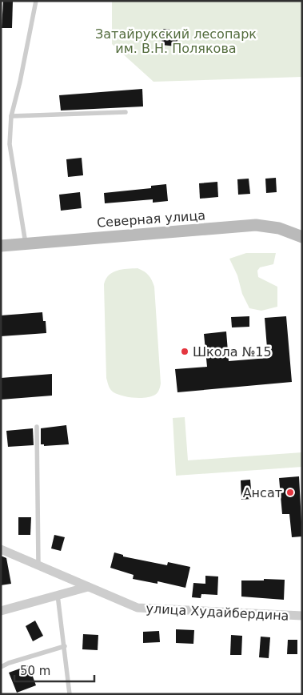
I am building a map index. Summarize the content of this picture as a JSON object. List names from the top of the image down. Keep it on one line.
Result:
{"streets":{"main road":["Северная улица"],"street":["улица Худайбердина"]},"parks":["Затайрукский лесопарк им. В.Н. Полякова"],"places":["Школа №15","Ансат"],"scale_bar":"50 m"}
